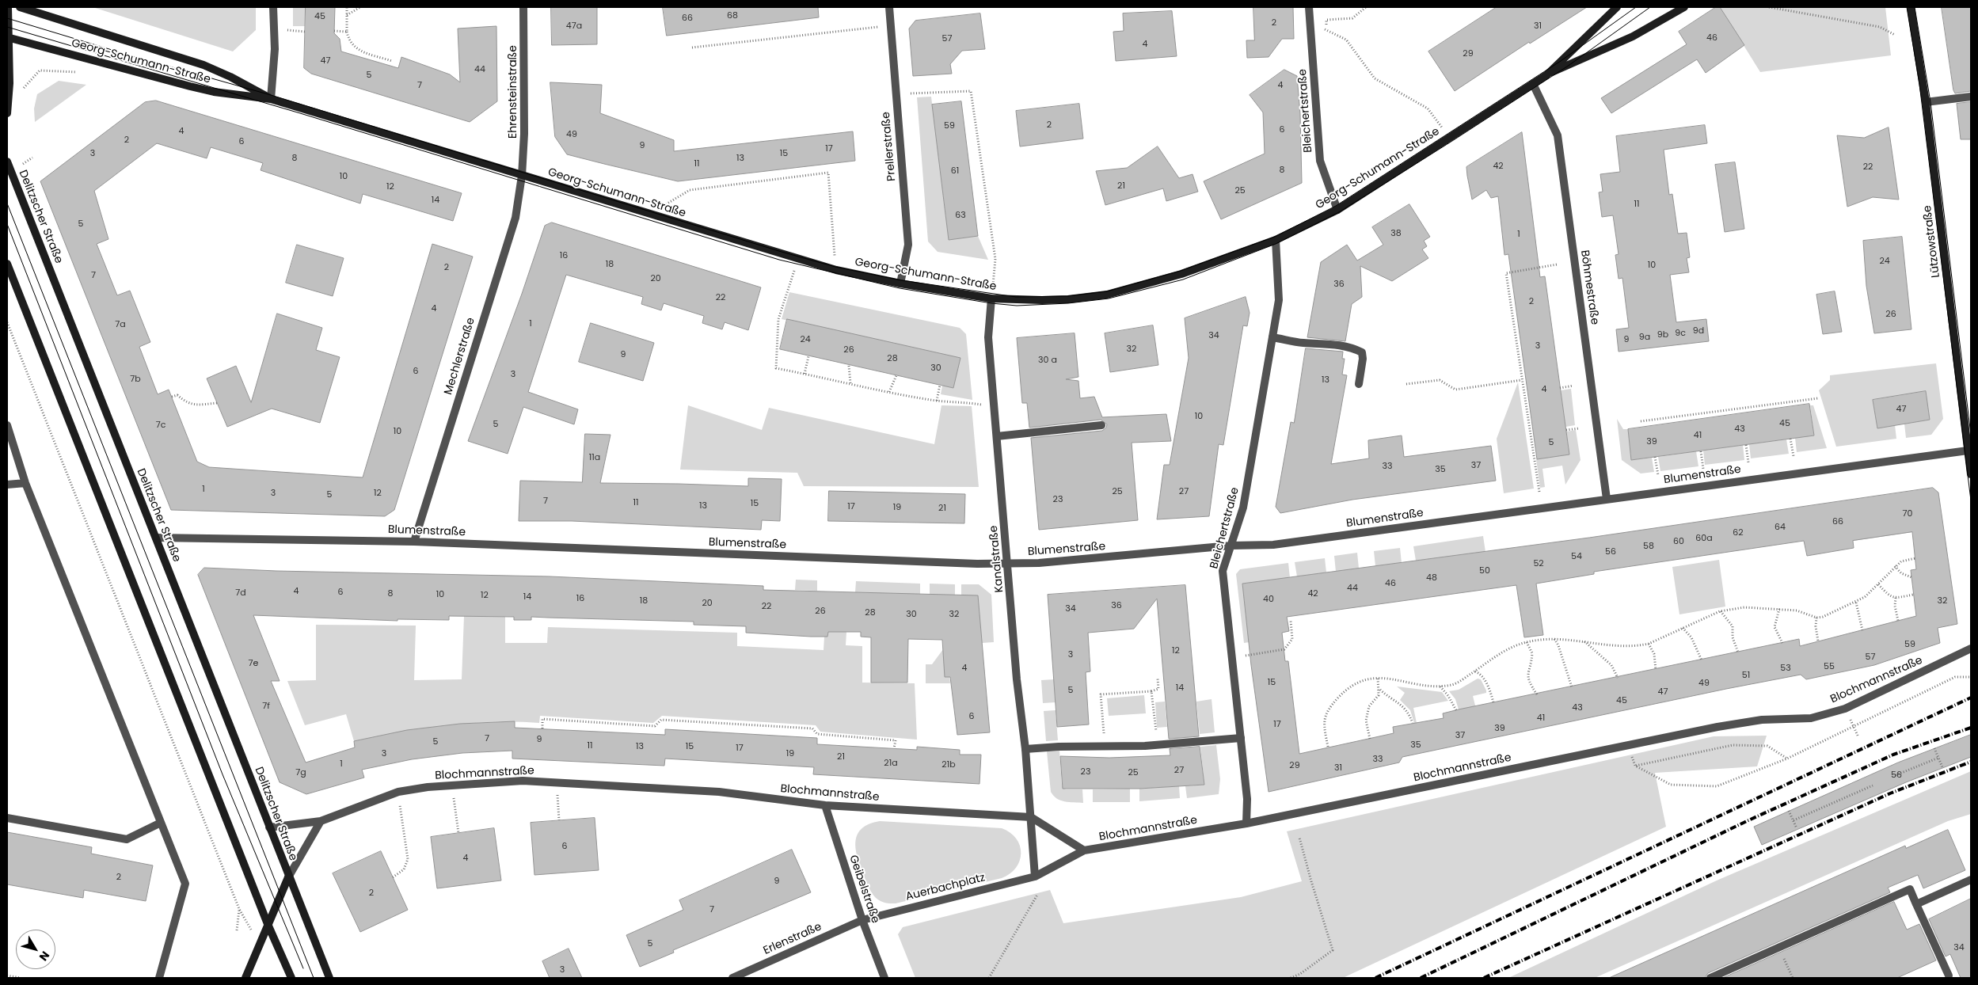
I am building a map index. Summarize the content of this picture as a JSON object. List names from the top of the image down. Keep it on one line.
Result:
{"streets":{"main road":["Georg-Schumann-Straße","Delitzscher Straße","Lützowstraße"],"street":["Ehrensteinstraße","Bleichertstraße","Prellerstraße","Böhmestraße","Mechlerstraße","Blumenstraße","Kanalstraße","Blochmannstraße","Auerbachplatz","Geibelstraße","Erlenstraße"]},"crossings":[["Georg-Schumann-Straße","Ehrensteinstraße"],["Georg-Schumann-Straße","Bleichertstraße"],["Georg-Schumann-Straße","Prellerstraße"],["Georg-Schumann-Straße","Böhmestraße"],["Georg-Schumann-Straße","Mechlerstraße"],["Georg-Schumann-Straße","Kanalstraße"],["Ehrensteinstraße","Mechlerstraße"],["Bleichertstraße","Blumenstraße"],["Bleichertstraße","Blochmannstraße"],["Delitzscher Straße","Blumenstraße"],["Delitzscher Straße","Blochmannstraße"],["Lützowstraße","Blumenstraße"],["Böhmestraße","Blumenstraße"],["Mechlerstraße","Blumenstraße"],["Blumenstraße","Kanalstraße"],["Kanalstraße","Blochmannstraße"],["Blochmannstraße","Auerbachplatz"],["Blochmannstraße","Geibelstraße"],["Auerbachplatz","Geibelstraße"],["Auerbachplatz","Erlenstraße"],["Geibelstraße","Erlenstraße"]],"house_numbers":["68","45","66","2","47a","31","46","57","4","29","47","44","5","7","4","2","59","6","4","49","2","6","9","17","3","15","8","13","11","42","22","8","61","10","21","12","25","14","11","63","5","38","1","16","24","18","10","2","7","20","36","22","2","4","26","1","7a","9d","9c","9b","34","9a","24","9","3","32","26","9","28","30 a","30","6","3","7b","13","4","47","10","45","5","7c","43","10","41","39","5","11a","37","33","35","1","25","27","3","12","5","23","7","11","15","13","17","19","21","70","66","64","62","60a","60","58","56","54","52","50","48","46","44","4","6","7d","8","42","10","12","14","16","40","18","32","20","36","22","34","26","28","30","32","59","12","3","57","7e","55","4","53","51","15","49","14","5","47","45","7f","43","6","41","17","39","37","7","9","5","35","11","13","15","17","3","19","21","33","21a","1","21b","29","31","27","23","7g","25","56","6","4","2","9","2","7","5","34","3"],"north":"bottom right"}
